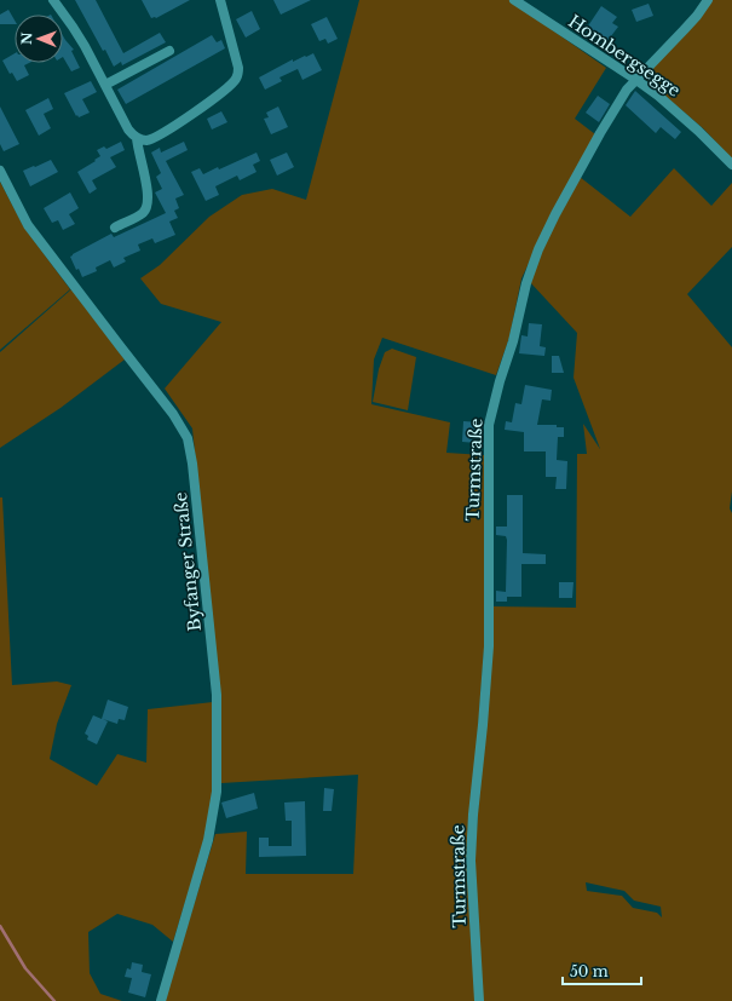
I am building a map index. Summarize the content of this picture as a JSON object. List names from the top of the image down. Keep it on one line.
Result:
{"streets":{"street":["Hombergsegge","Turmstraße","Byfanger Straße"]},"crossings":[["Hombergsegge","Turmstraße"]],"scale_bar":"50 m","north":"left"}
